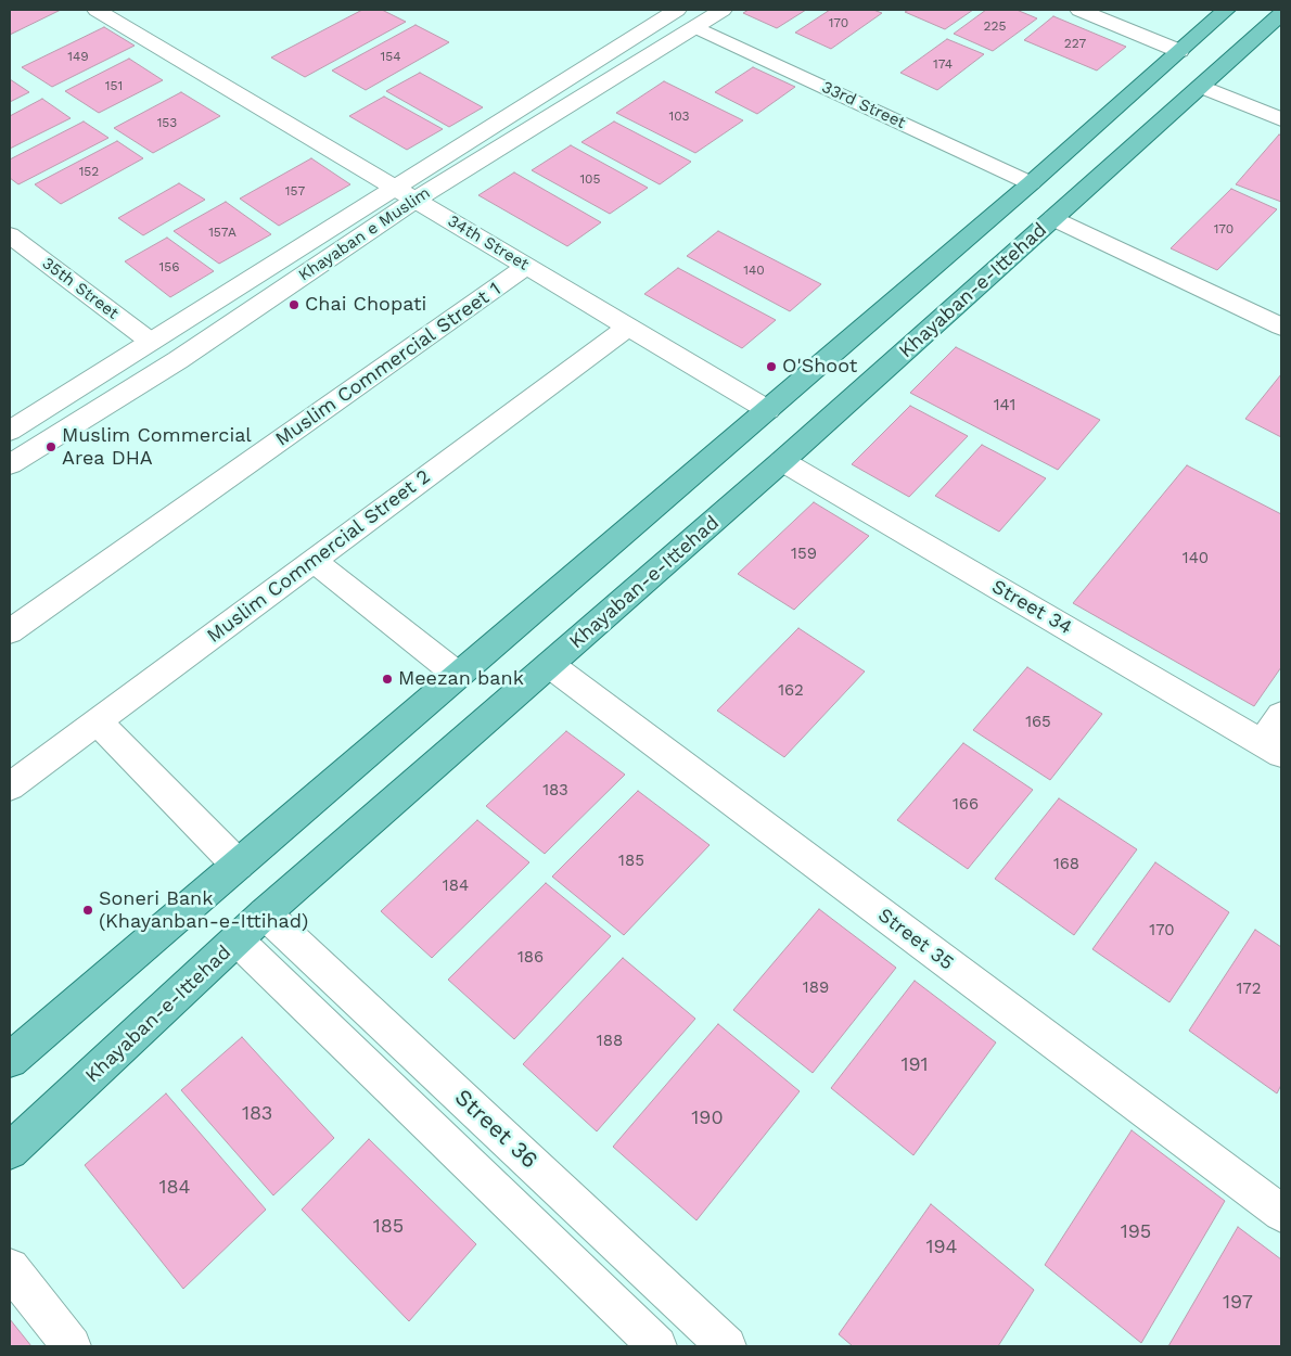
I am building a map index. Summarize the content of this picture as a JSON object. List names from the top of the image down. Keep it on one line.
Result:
{"streets":{"main road":["Khayaban-e-Ittehad"],"street":["33rd Street","Khayaban e Muslim","34th Street","35th Street","Muslim Commercial Street 1","Muslim Commercial Street 2","Street 34","Street 35","Street 36"]},"crossings":[["33rd Street","Khayaban e Muslim"],["Khayaban e Muslim","34th Street"],["Khayaban e Muslim","35th Street"],["34th Street","Muslim Commercial Street 1"],["34th Street","Muslim Commercial Street 2"],["Khayaban-e-Ittehad","Street 34"],["Khayaban-e-Ittehad","Street 35"],["Khayaban-e-Ittehad","Street 36"]],"places":["Chai Chopati","O'Shoot","Muslim Commercial Area DHA","Meezan bank","Soneri Bank (Khayanban-e-Ittihad)"],"house_numbers":["170","225","227","149","154","174","151","103","153","152","105","157","170","157A","156","140","141","159","140","162","165","183","166","185","168","184","170","186","189","172","188","191","183","190","184","185","195","194","197"]}
